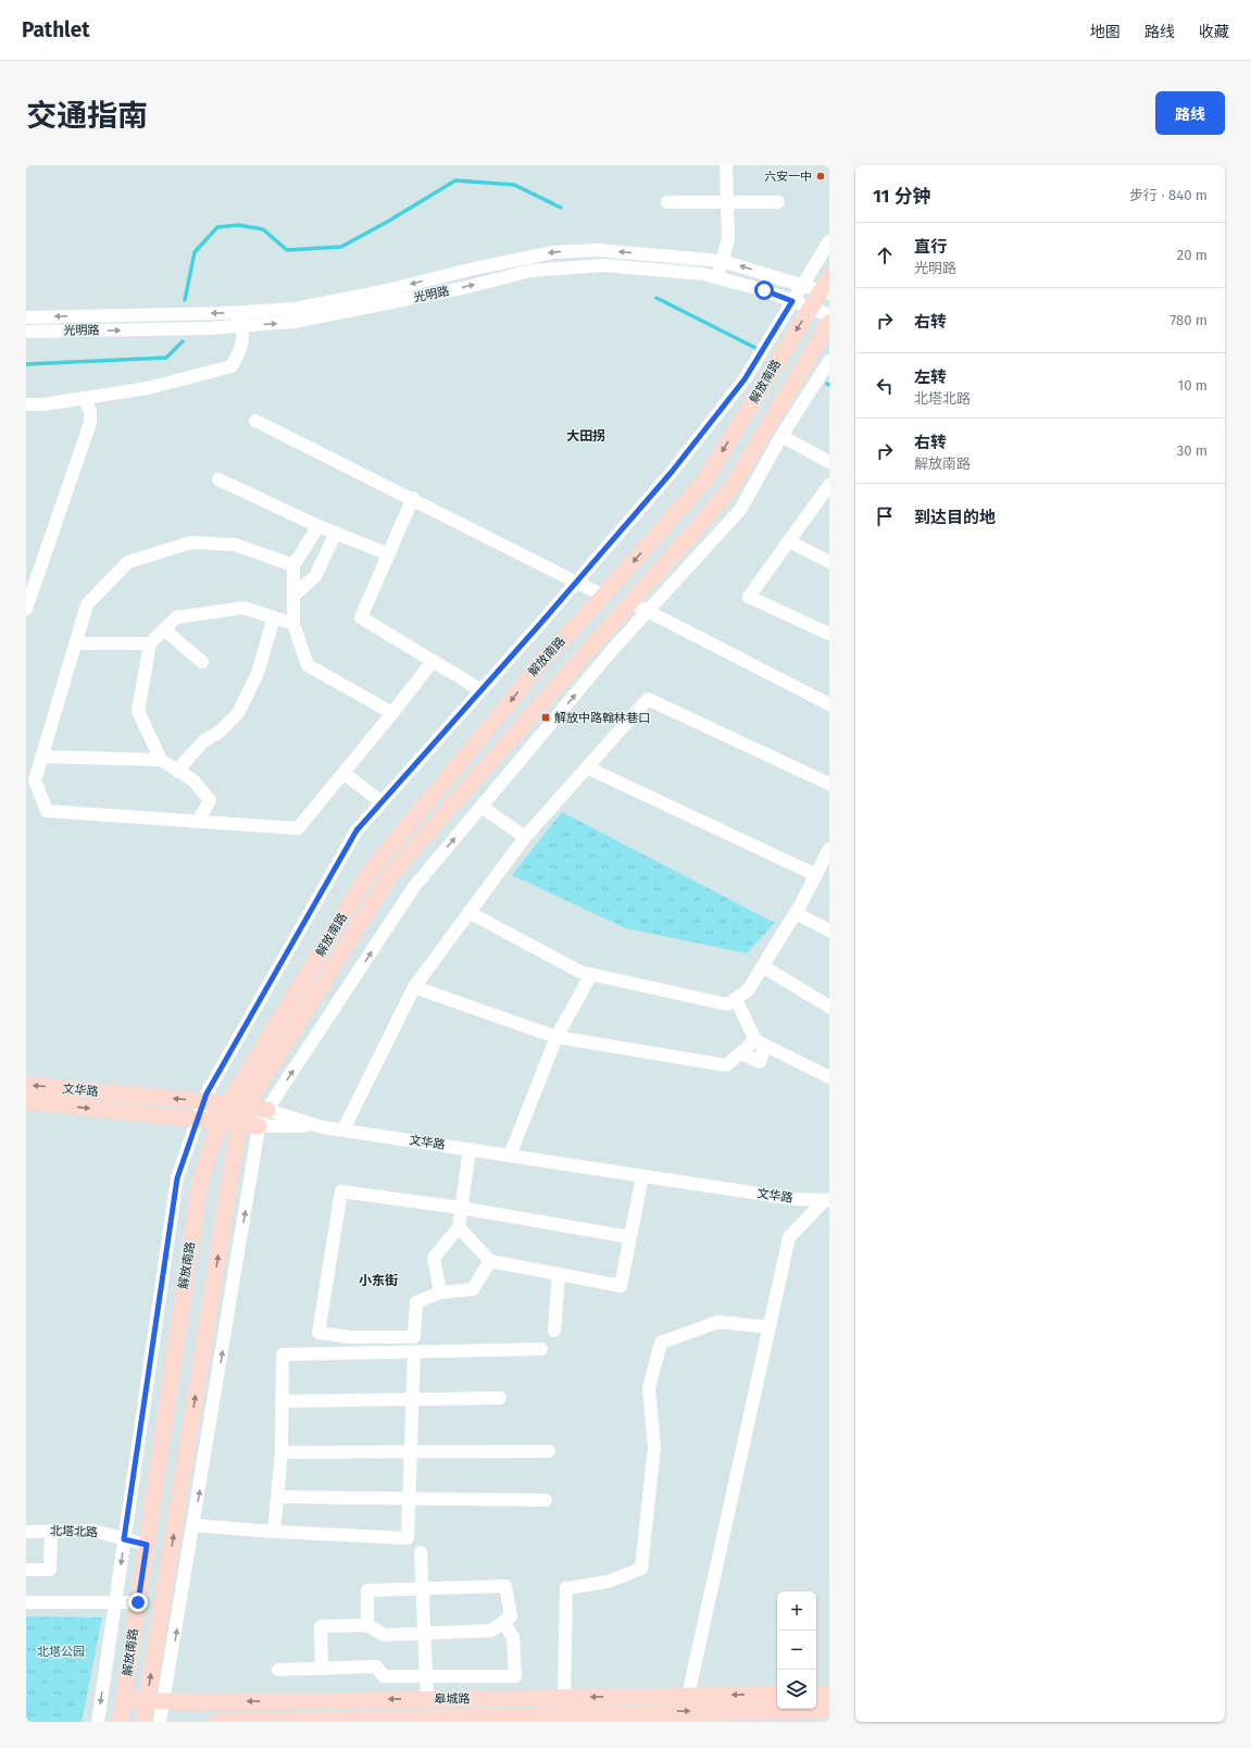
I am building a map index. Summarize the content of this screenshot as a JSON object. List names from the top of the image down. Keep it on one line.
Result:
{"streets":{"main road":["解放南路","文华路","皋城路"],"street":["光明路","北塔北路"]},"crossings":[["光明路","解放南路"],["解放南路","文华路"],["解放南路","北塔北路"],["解放南路","皋城路"]],"districts":["大田拐","小东街"],"parks":["北塔公园"],"places":{"other":["六安一中"],"transit":["解放中路翰林巷口"]},"page":{"header":"Pathlet","nav":["地图","路线","收藏"],"title":"交通指南","buttons":"路线","heading":["11 分钟","步行 · 840 m"],"list":[["直行","光明路","20 m"],["右转","780 m"],["左转","北塔北路","10 m"],["右转","解放南路","30 m"],"到达目的地"],"map_buttons":["+","−"]}}
